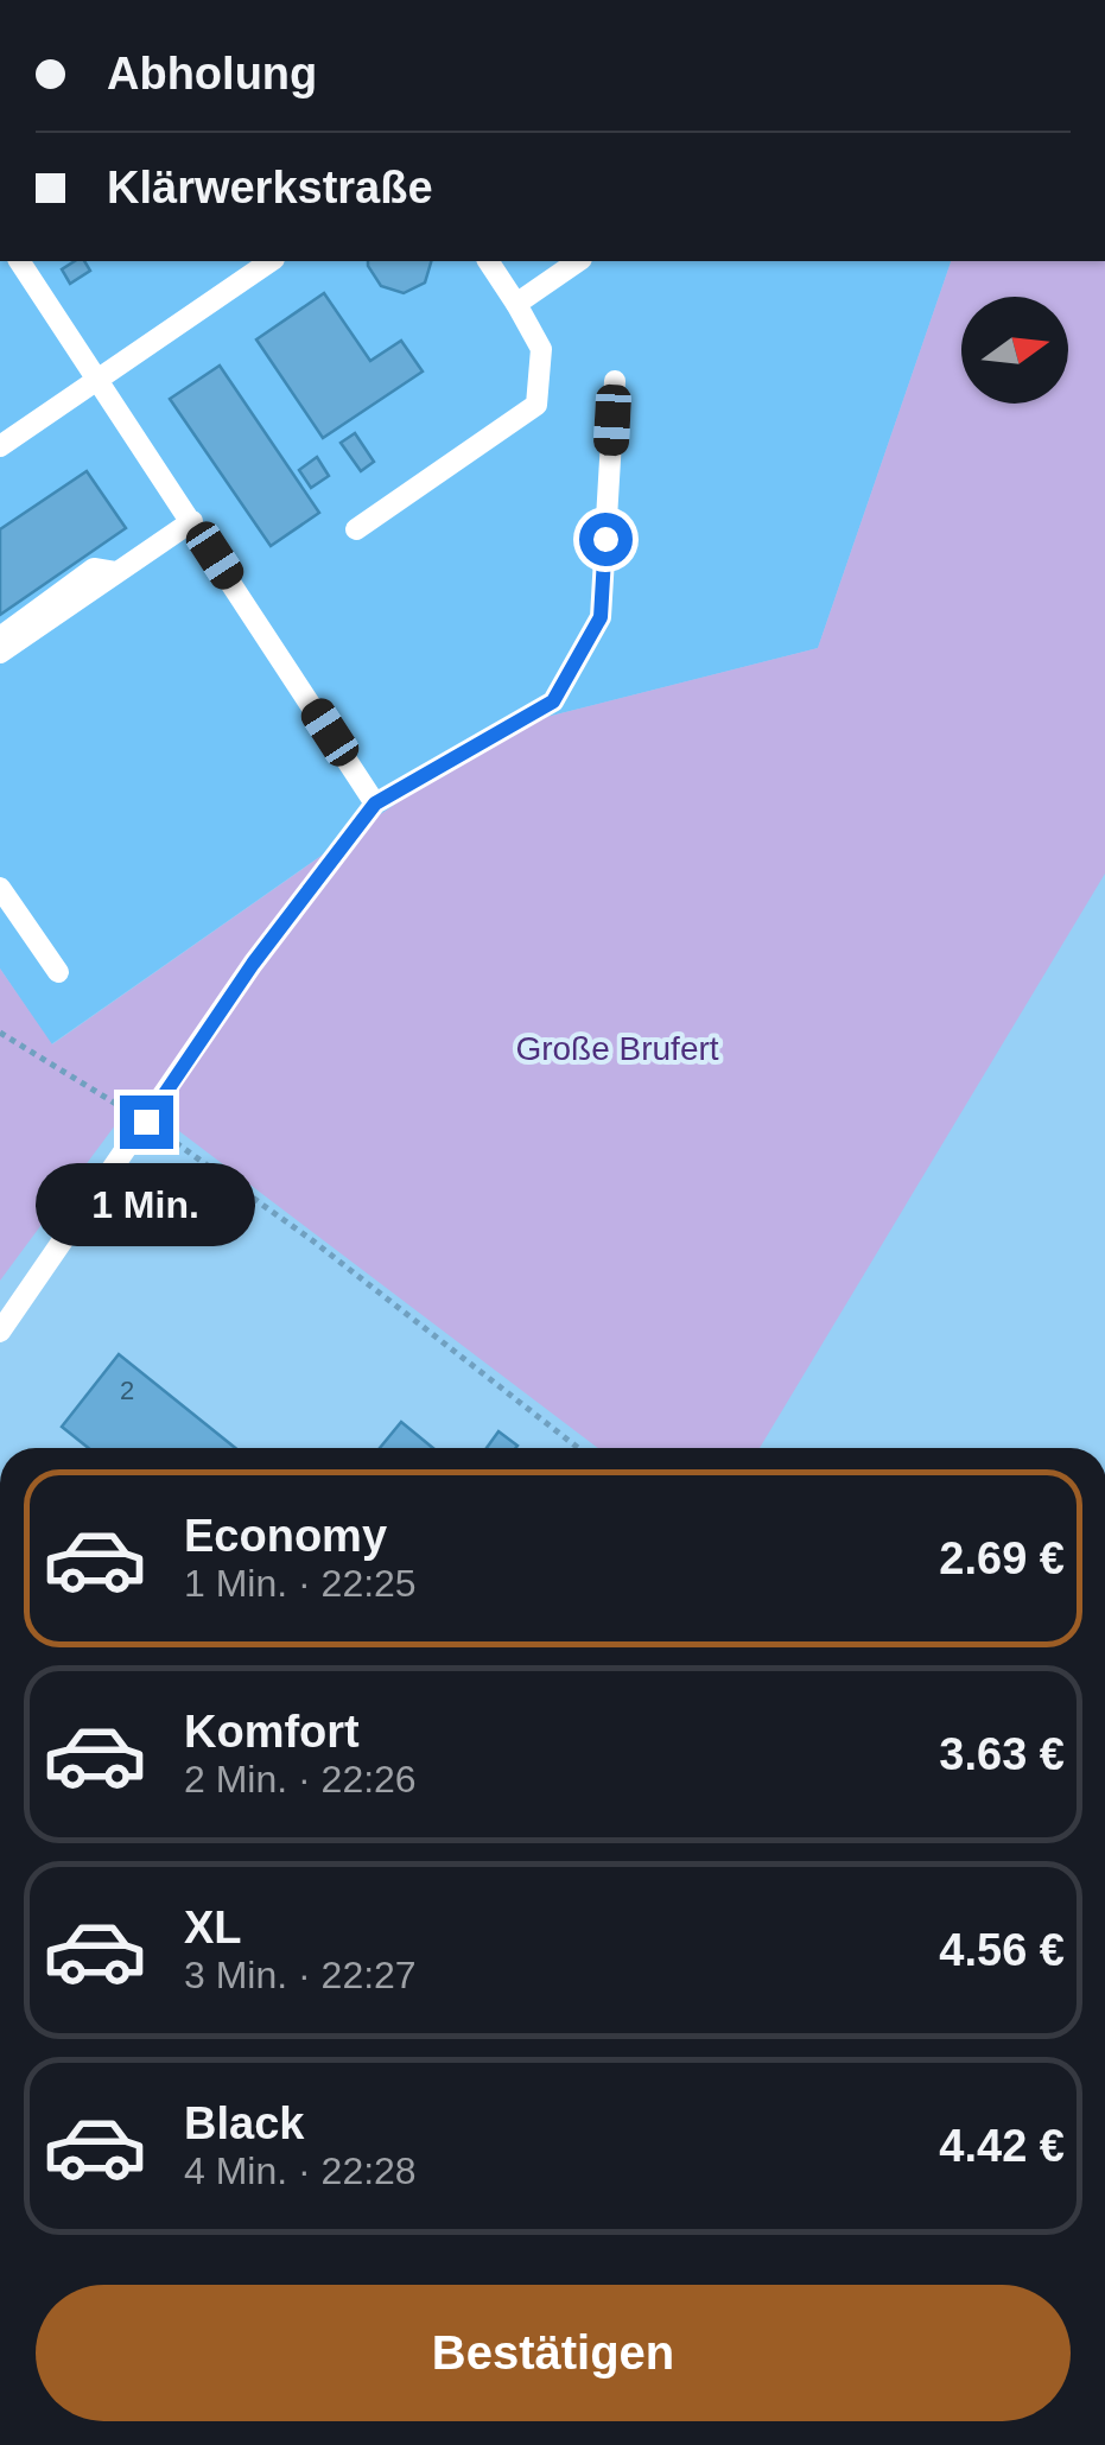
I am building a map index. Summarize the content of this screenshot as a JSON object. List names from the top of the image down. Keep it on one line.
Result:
{"parks":["Große Brufert"],"house_numbers":["2"],"north":"right","page":{"banner":["Abholung","Klärwerkstraße"],"bubble":"1 Min.","list":[{"name":"Economy","note":"1 Min. · 22:25","value":"2.69 €"},{"name":"Komfort","note":"2 Min. · 22:26","value":"3.63 €"},{"name":"XL","note":"3 Min. · 22:27","value":"4.56 €"},{"name":"Black","note":"4 Min. · 22:28","value":"4.42 €"}],"buttons":"Bestätigen"}}
